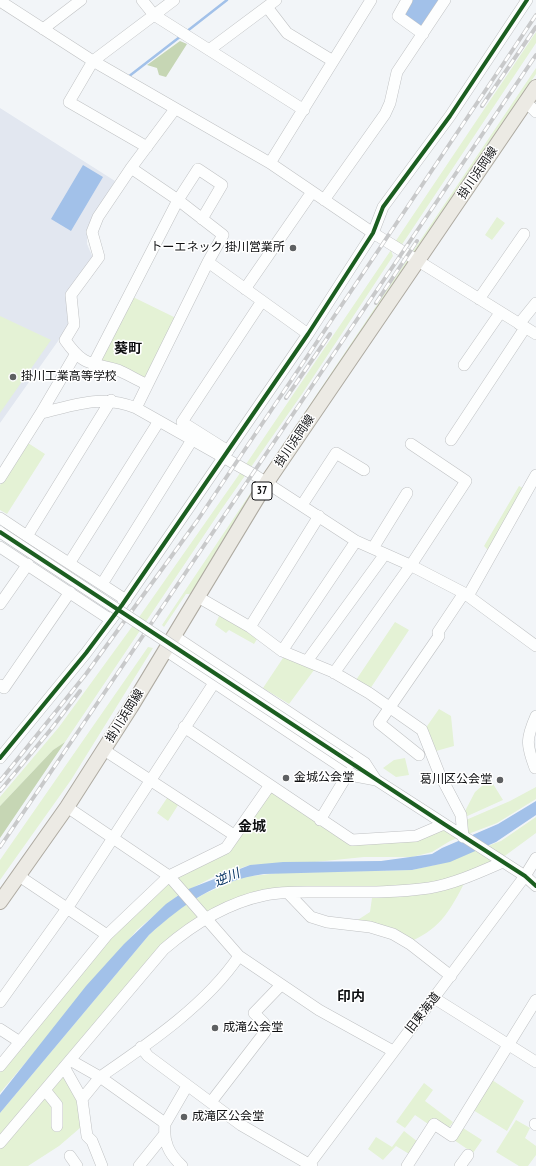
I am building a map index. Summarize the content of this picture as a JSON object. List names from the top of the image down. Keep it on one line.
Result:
{"streets":{"main road":["掛川浜岡線","37"],"street":["旧東海道"]},"districts":["葵町","金城","印内"],"water":["逆川"],"places":["トーエネック 掛川営業所","掛川工業高等学校","金城公会堂","葛川区公会堂","成滝公会堂","成滝区公会堂"]}
